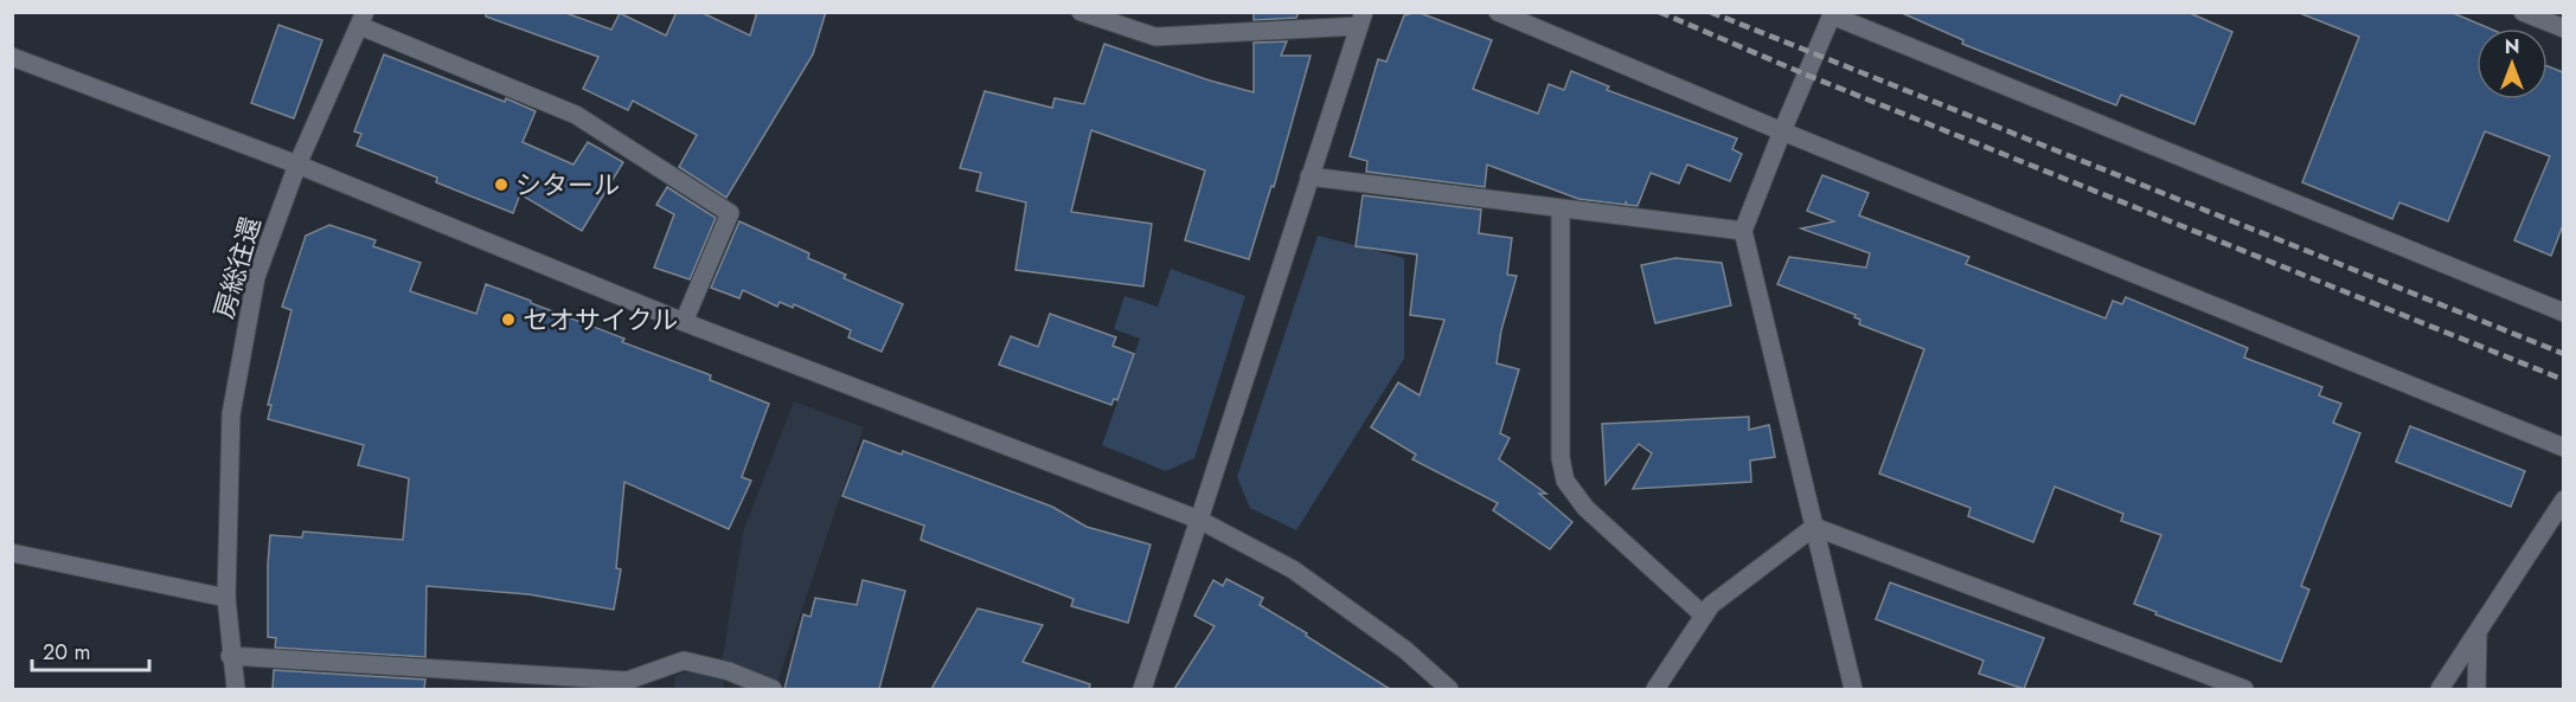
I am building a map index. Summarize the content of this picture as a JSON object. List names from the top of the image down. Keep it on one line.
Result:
{"streets":{"street":["房総往還"]},"places":["シタール","セオサイクル"],"scale_bar":"20 m","north":"top"}
